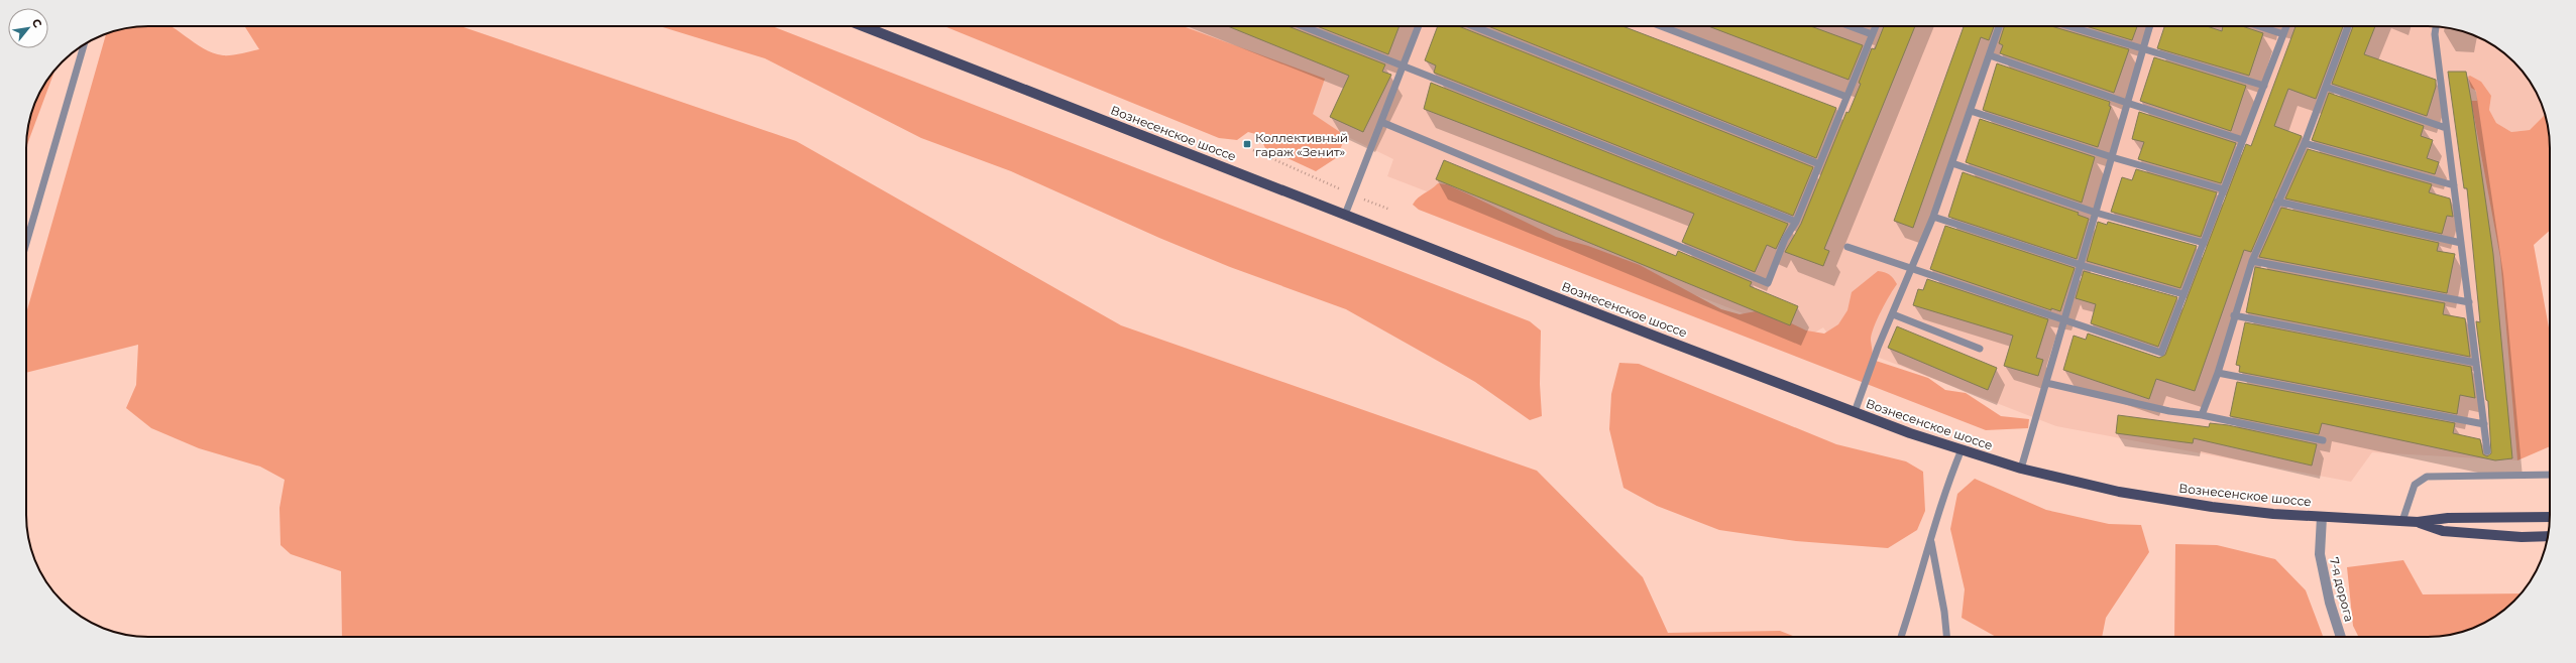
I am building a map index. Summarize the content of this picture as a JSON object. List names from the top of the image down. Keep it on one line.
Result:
{"streets":{"main road":["Вознесенское шоссе"],"street":["7-я дорога"]},"crossings":[["Вознесенское шоссе","7-я дорога"]],"places":{"transit":["Коллективный гараж «Зенит»"]},"north":"top right"}
